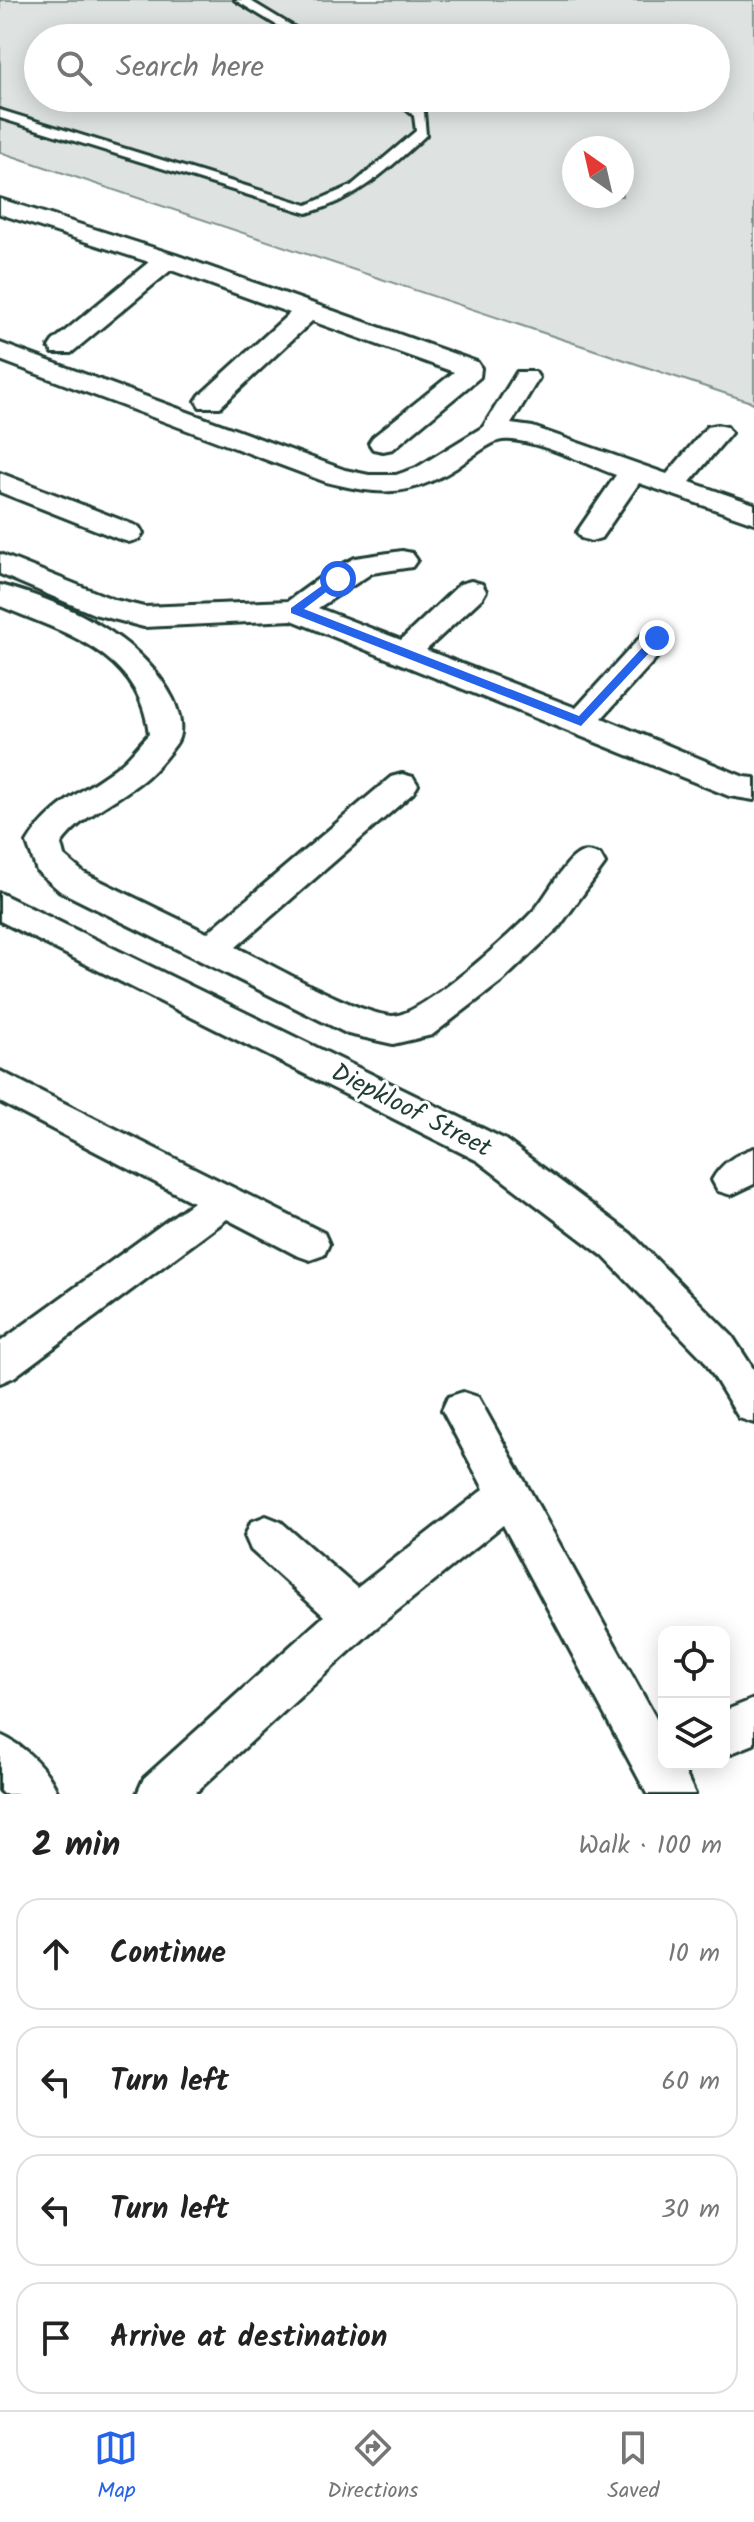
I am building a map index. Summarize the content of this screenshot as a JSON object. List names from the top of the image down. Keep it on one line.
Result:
{"streets":{"street":["Diepkloof Street"]},"north":"top left","page":{"search":"Search here","heading":["2 min","Walk · 100 m"],"list":[["Continue","10 m"],["Turn left","60 m"],["Turn left","30 m"],"Arrive at destination"],"nav":["Map","Directions","Saved"]}}
